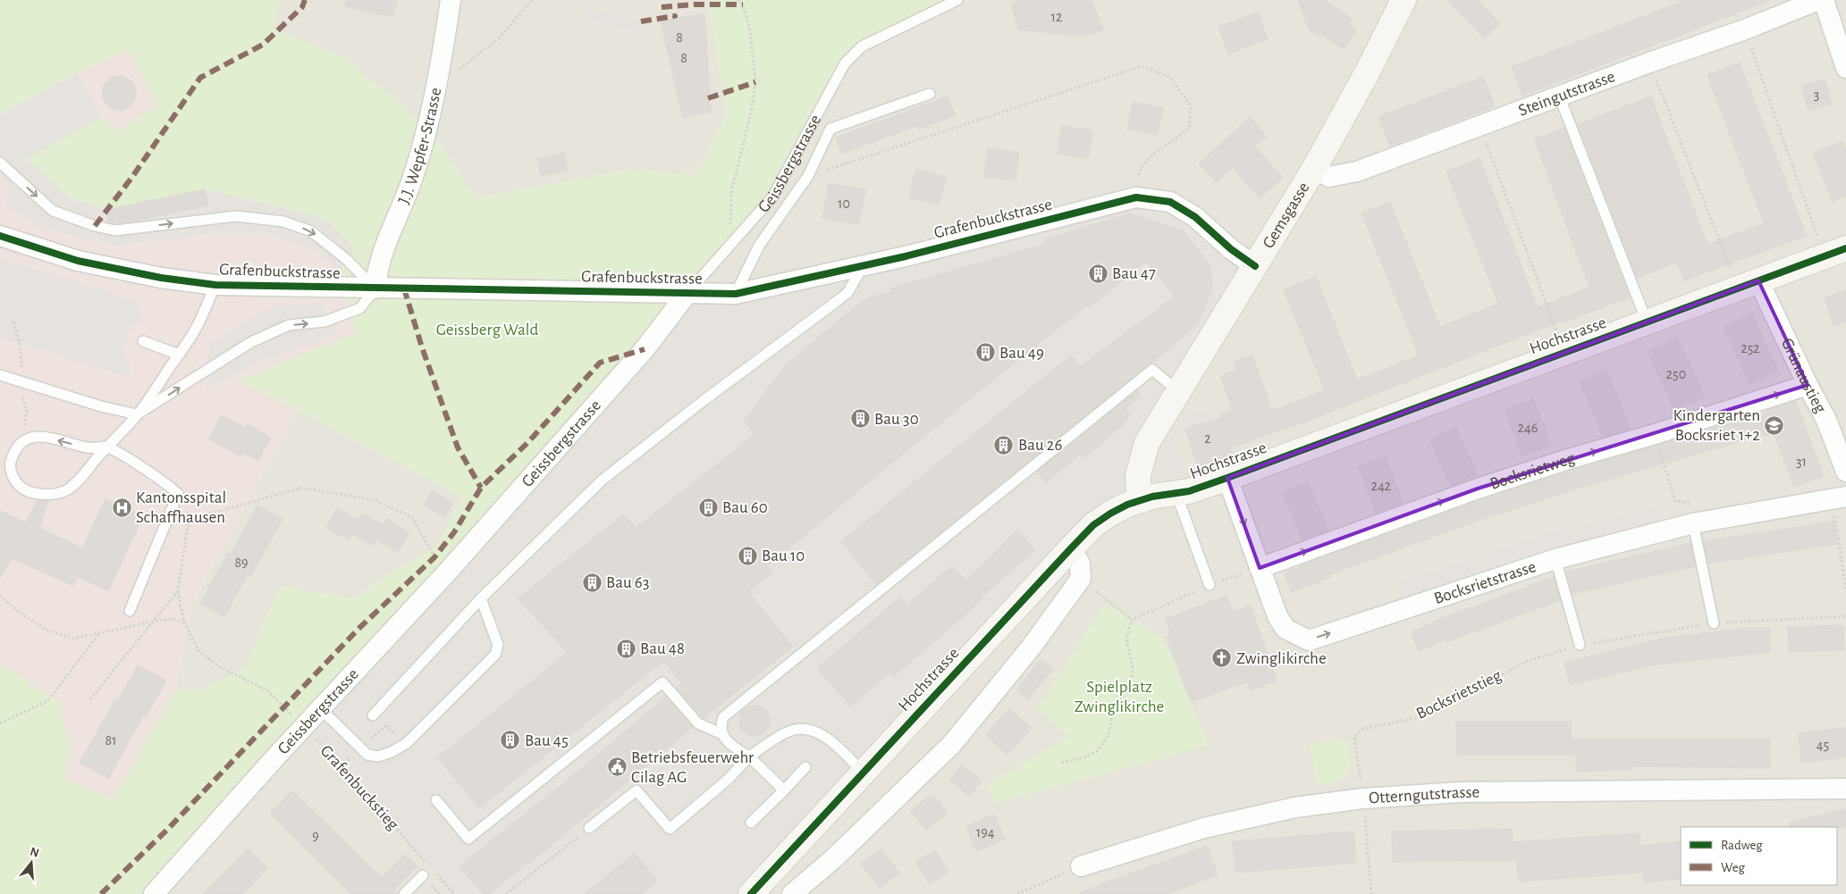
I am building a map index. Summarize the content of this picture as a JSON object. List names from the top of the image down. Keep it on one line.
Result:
{"streets":{"street":["Steingutstrasse","J.J. Wepfer-Strasse","Geissbergstrasse","Gemsgasse","Grafenbuckstrasse","Hochstrasse","Grünaustieg","Bocksrietweg","Bocksrietstrasse","Otterngutstrasse"],"path":["Bocksrietstieg","Grafenbuckstieg"]},"crossings":[["Steingutstrasse","Gemsgasse"],["J.J. Wepfer-Strasse","Grafenbuckstrasse"],["Geissbergstrasse","Grafenbuckstrasse"],["Geissbergstrasse","Grafenbuckstieg"],["Gemsgasse","Grafenbuckstrasse"],["Gemsgasse","Hochstrasse"],["Hochstrasse","Grünaustieg"],["Hochstrasse","Bocksrietstrasse"],["Grünaustieg","Bocksrietweg"],["Bocksrietweg","Bocksrietstrasse"],["Bocksrietstieg","Otterngutstrasse"]],"one_way":["Bocksrietweg"],"parks":["Geissberg Wald","Spielplatz Zwinglikirche"],"places":{"building":["Bau 47","Bau 49","Bau 30","Bau 26","Bau 60","Bau 10","Bau 63","Bau 48","Bau 45"],"school or university":["Kindergarten Bocksriet 1+2"],"hospital":["Kantonsspital Schaffhausen"],"church":["Zwinglikirche"],"public building":["Betriebsfeuerwehr Cilag AG"]},"house_numbers":["12","8","8","3","10","252","250","246","2","31","242","89","81","45","194","9"],"legend":["Radweg","Weg"],"north":"top"}
